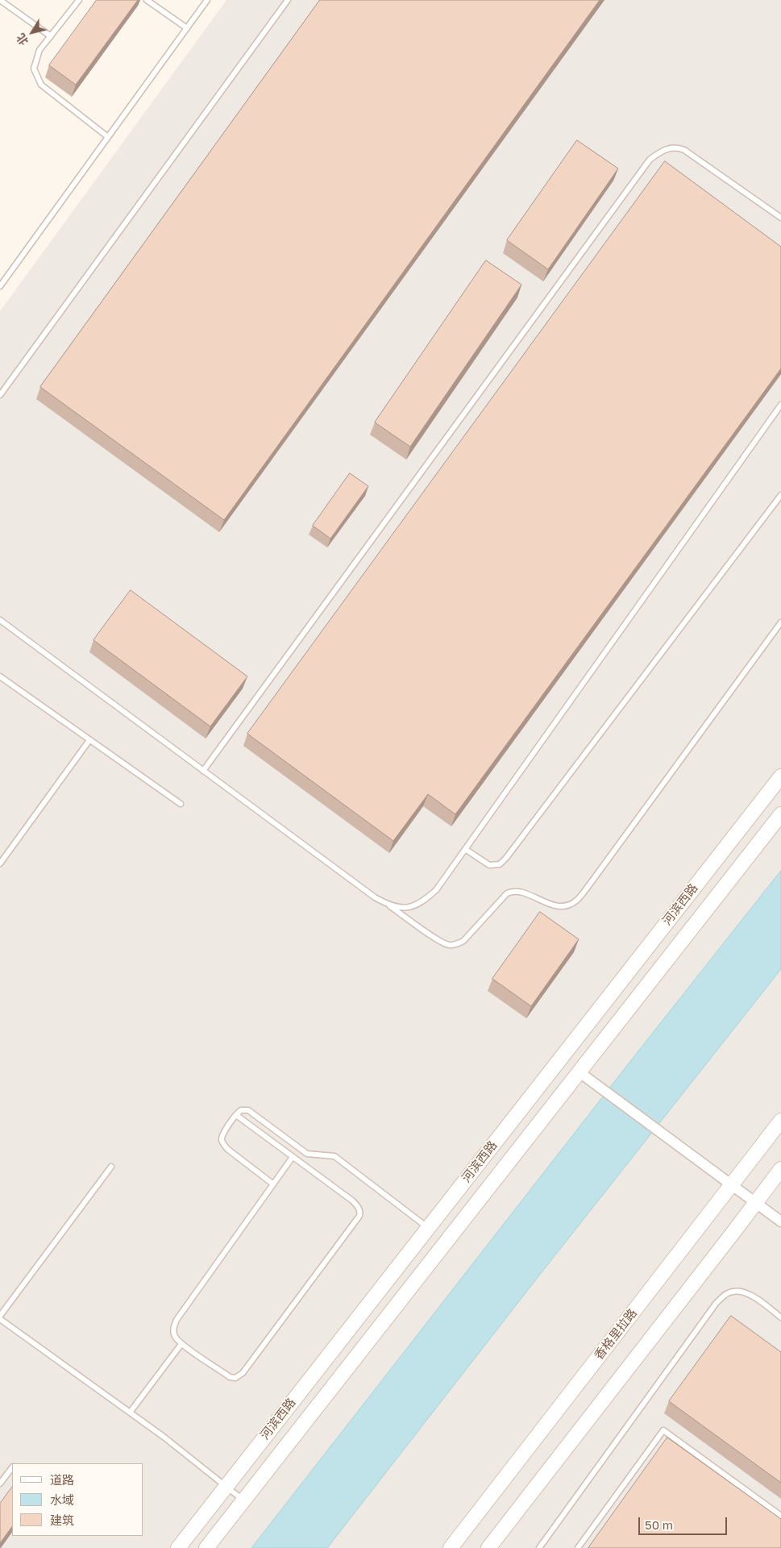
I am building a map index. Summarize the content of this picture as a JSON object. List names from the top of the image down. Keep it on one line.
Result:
{"streets":{"street":["河滨西路","香格里拉路"]},"legend":["道路","水域","建筑"],"scale_bar":"50 m","north":"bottom left"}
